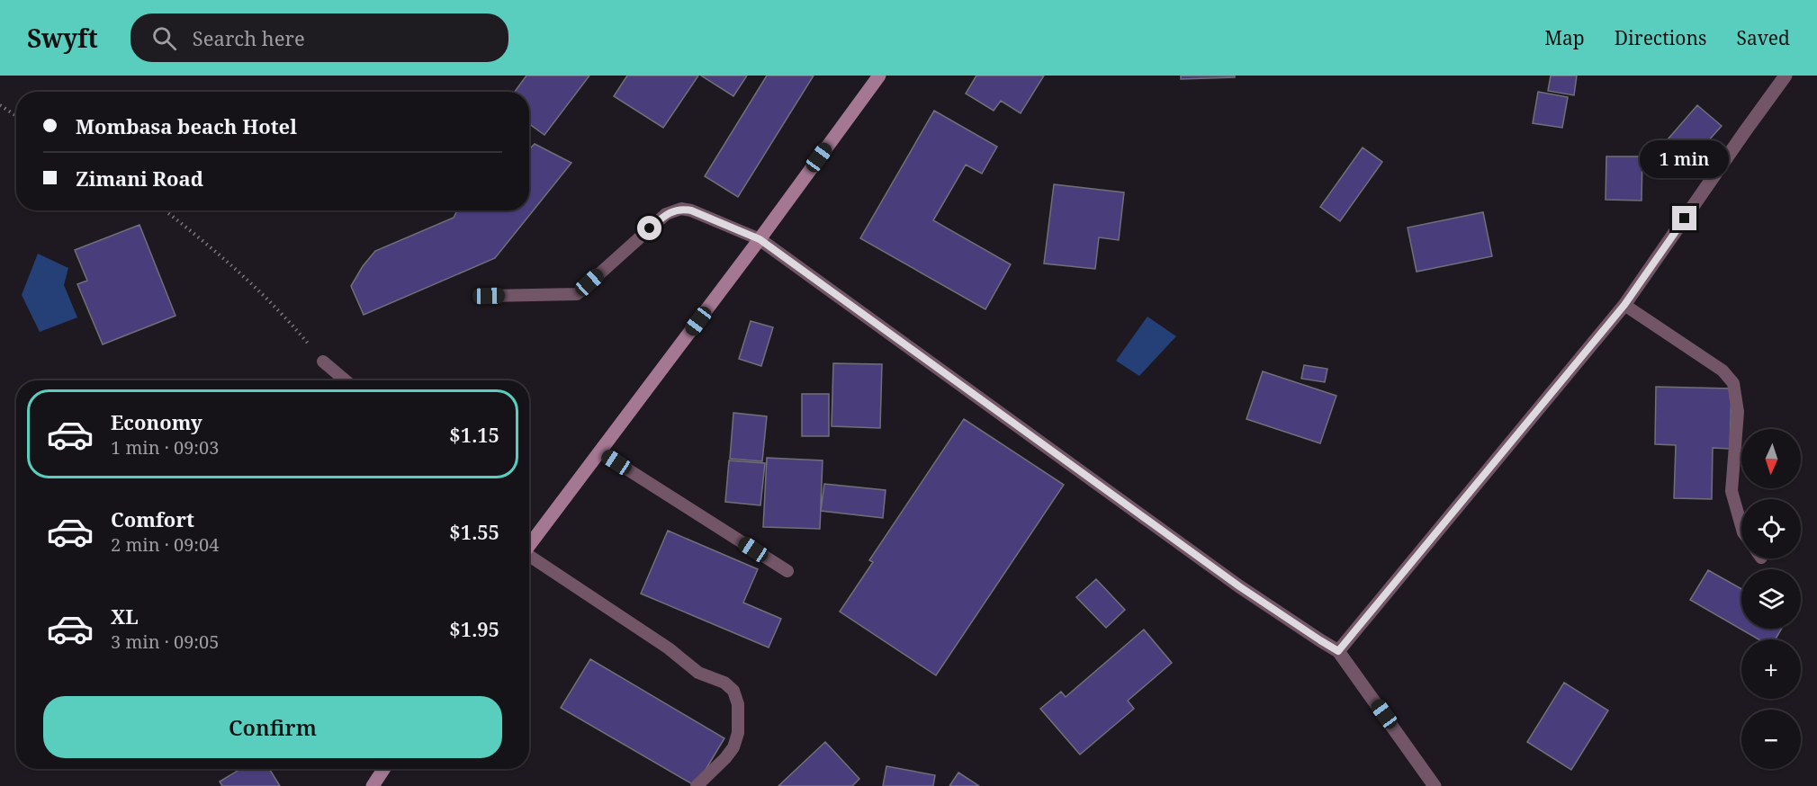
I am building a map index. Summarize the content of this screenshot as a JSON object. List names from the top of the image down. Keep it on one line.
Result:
{"north":"bottom","page":{"header":"Swyft","search":"Search here","nav":["Map","Directions","Saved"],"banner":["Mombasa beach Hotel","Zimani Road"],"bubble":"1 min","list":[{"name":"Economy","note":"1 min · 09:03","value":"$1.15"},{"name":"Comfort","note":"2 min · 09:04","value":"$1.55"},{"name":"XL","note":"3 min · 09:05","value":"$1.95"}],"map_buttons":["+","−"],"buttons":"Confirm"}}
